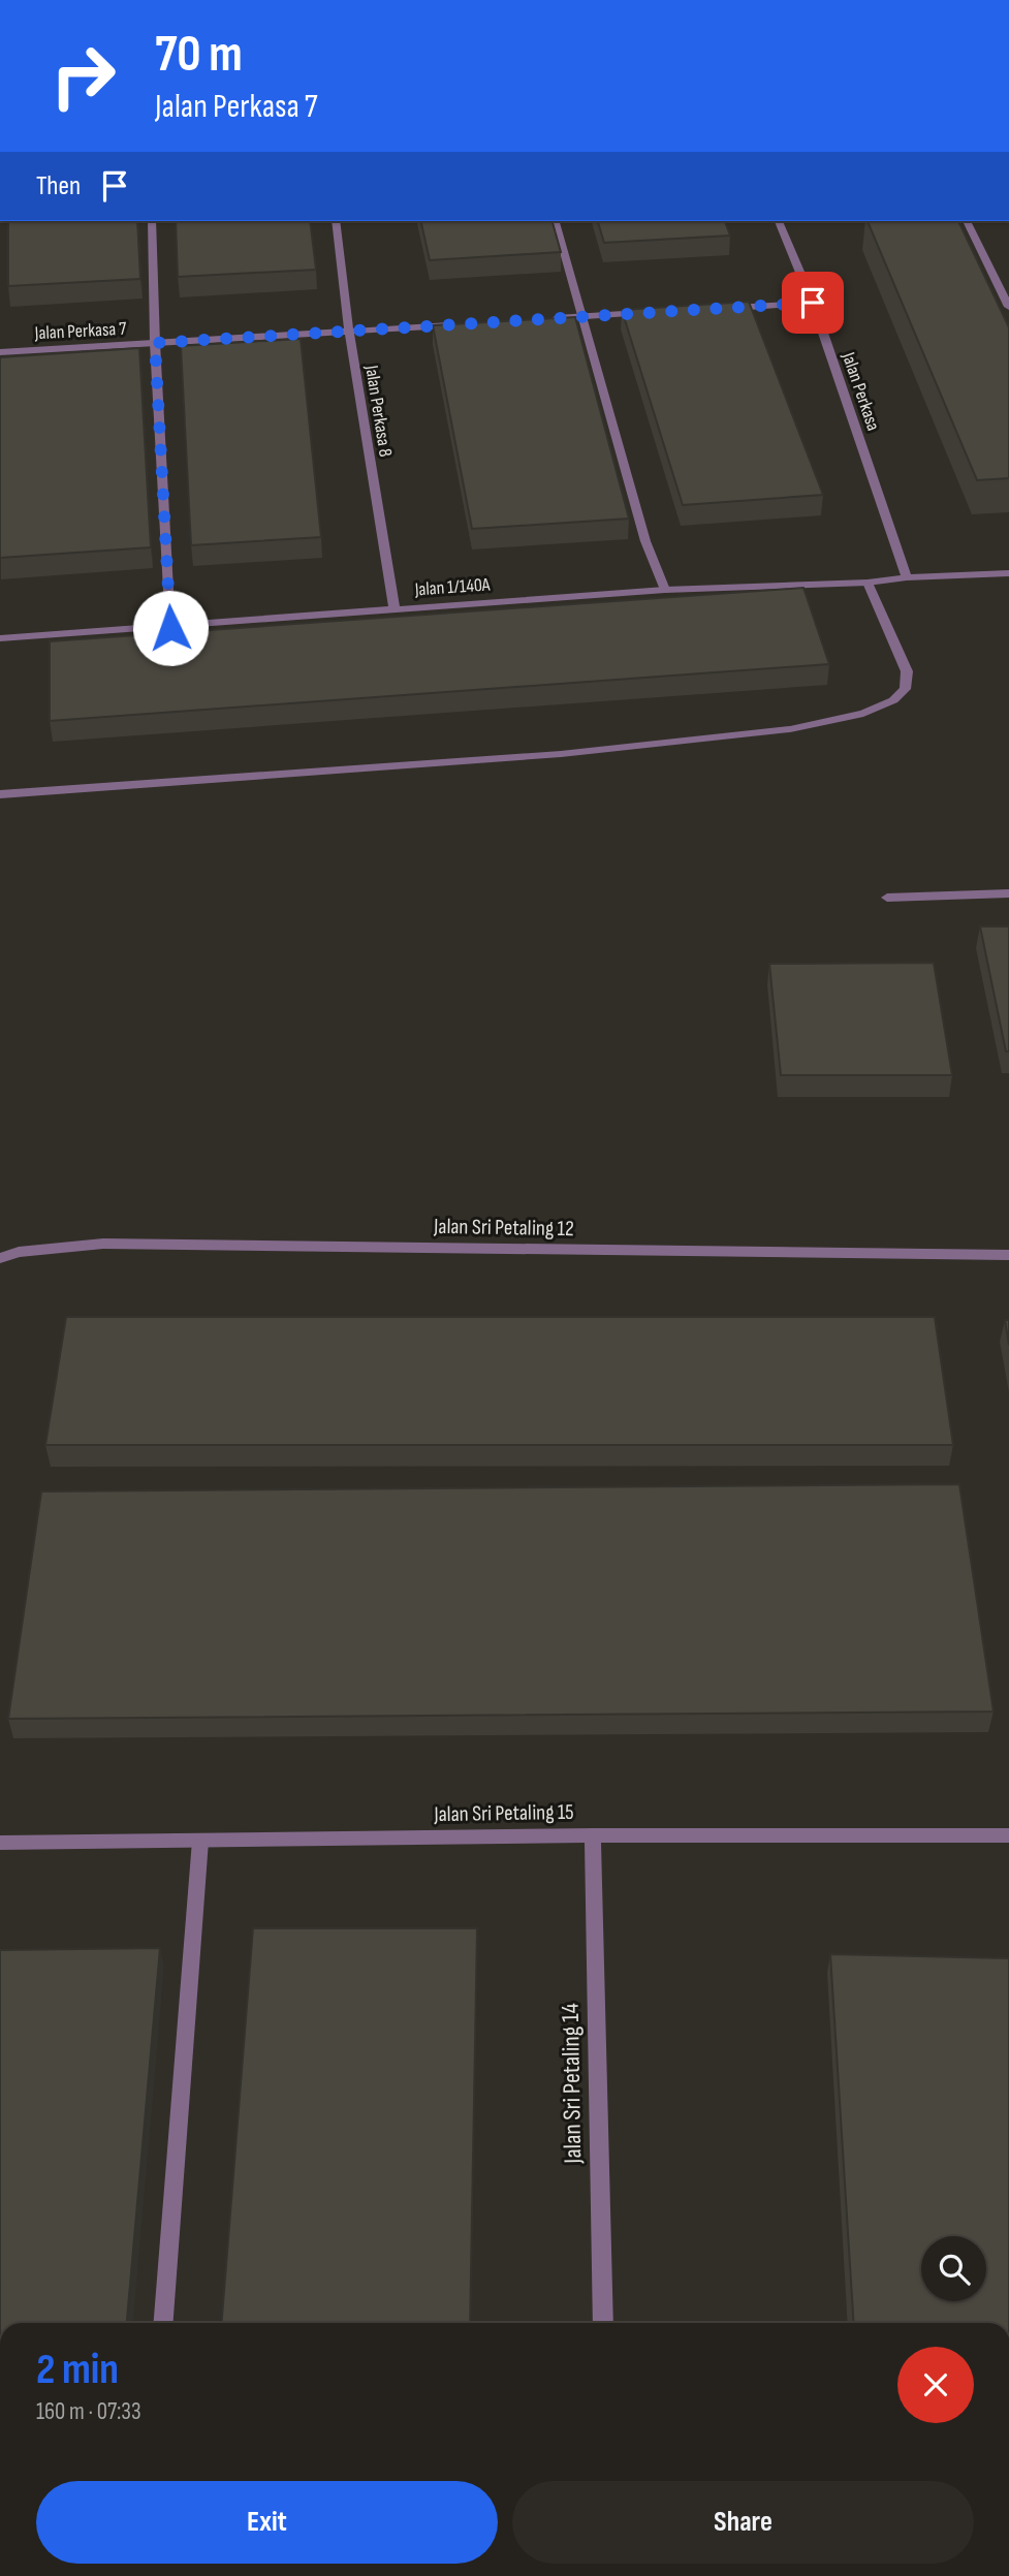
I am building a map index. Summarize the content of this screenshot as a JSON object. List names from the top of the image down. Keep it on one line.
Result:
{"streets":{"street":["Jalan Perkasa 7","Jalan Perkasa","Jalan Perkasa 8","Jalan 1/140A","Jalan Sri Petaling 12","Jalan Sri Petaling 15","Jalan Sri Petaling 14"]},"crossings":[["Jalan Perkasa 7","Jalan Perkasa 8"],["Jalan Perkasa","Jalan 1/140A"],["Jalan Perkasa 8","Jalan 1/140A"],["Jalan Sri Petaling 15","Jalan Sri Petaling 14"]],"page":{"turn":["70 m","Jalan Perkasa 7"],"then":"Then","heading":["2 min","160 m · 07:33"],"buttons":["Exit","Share"]}}
